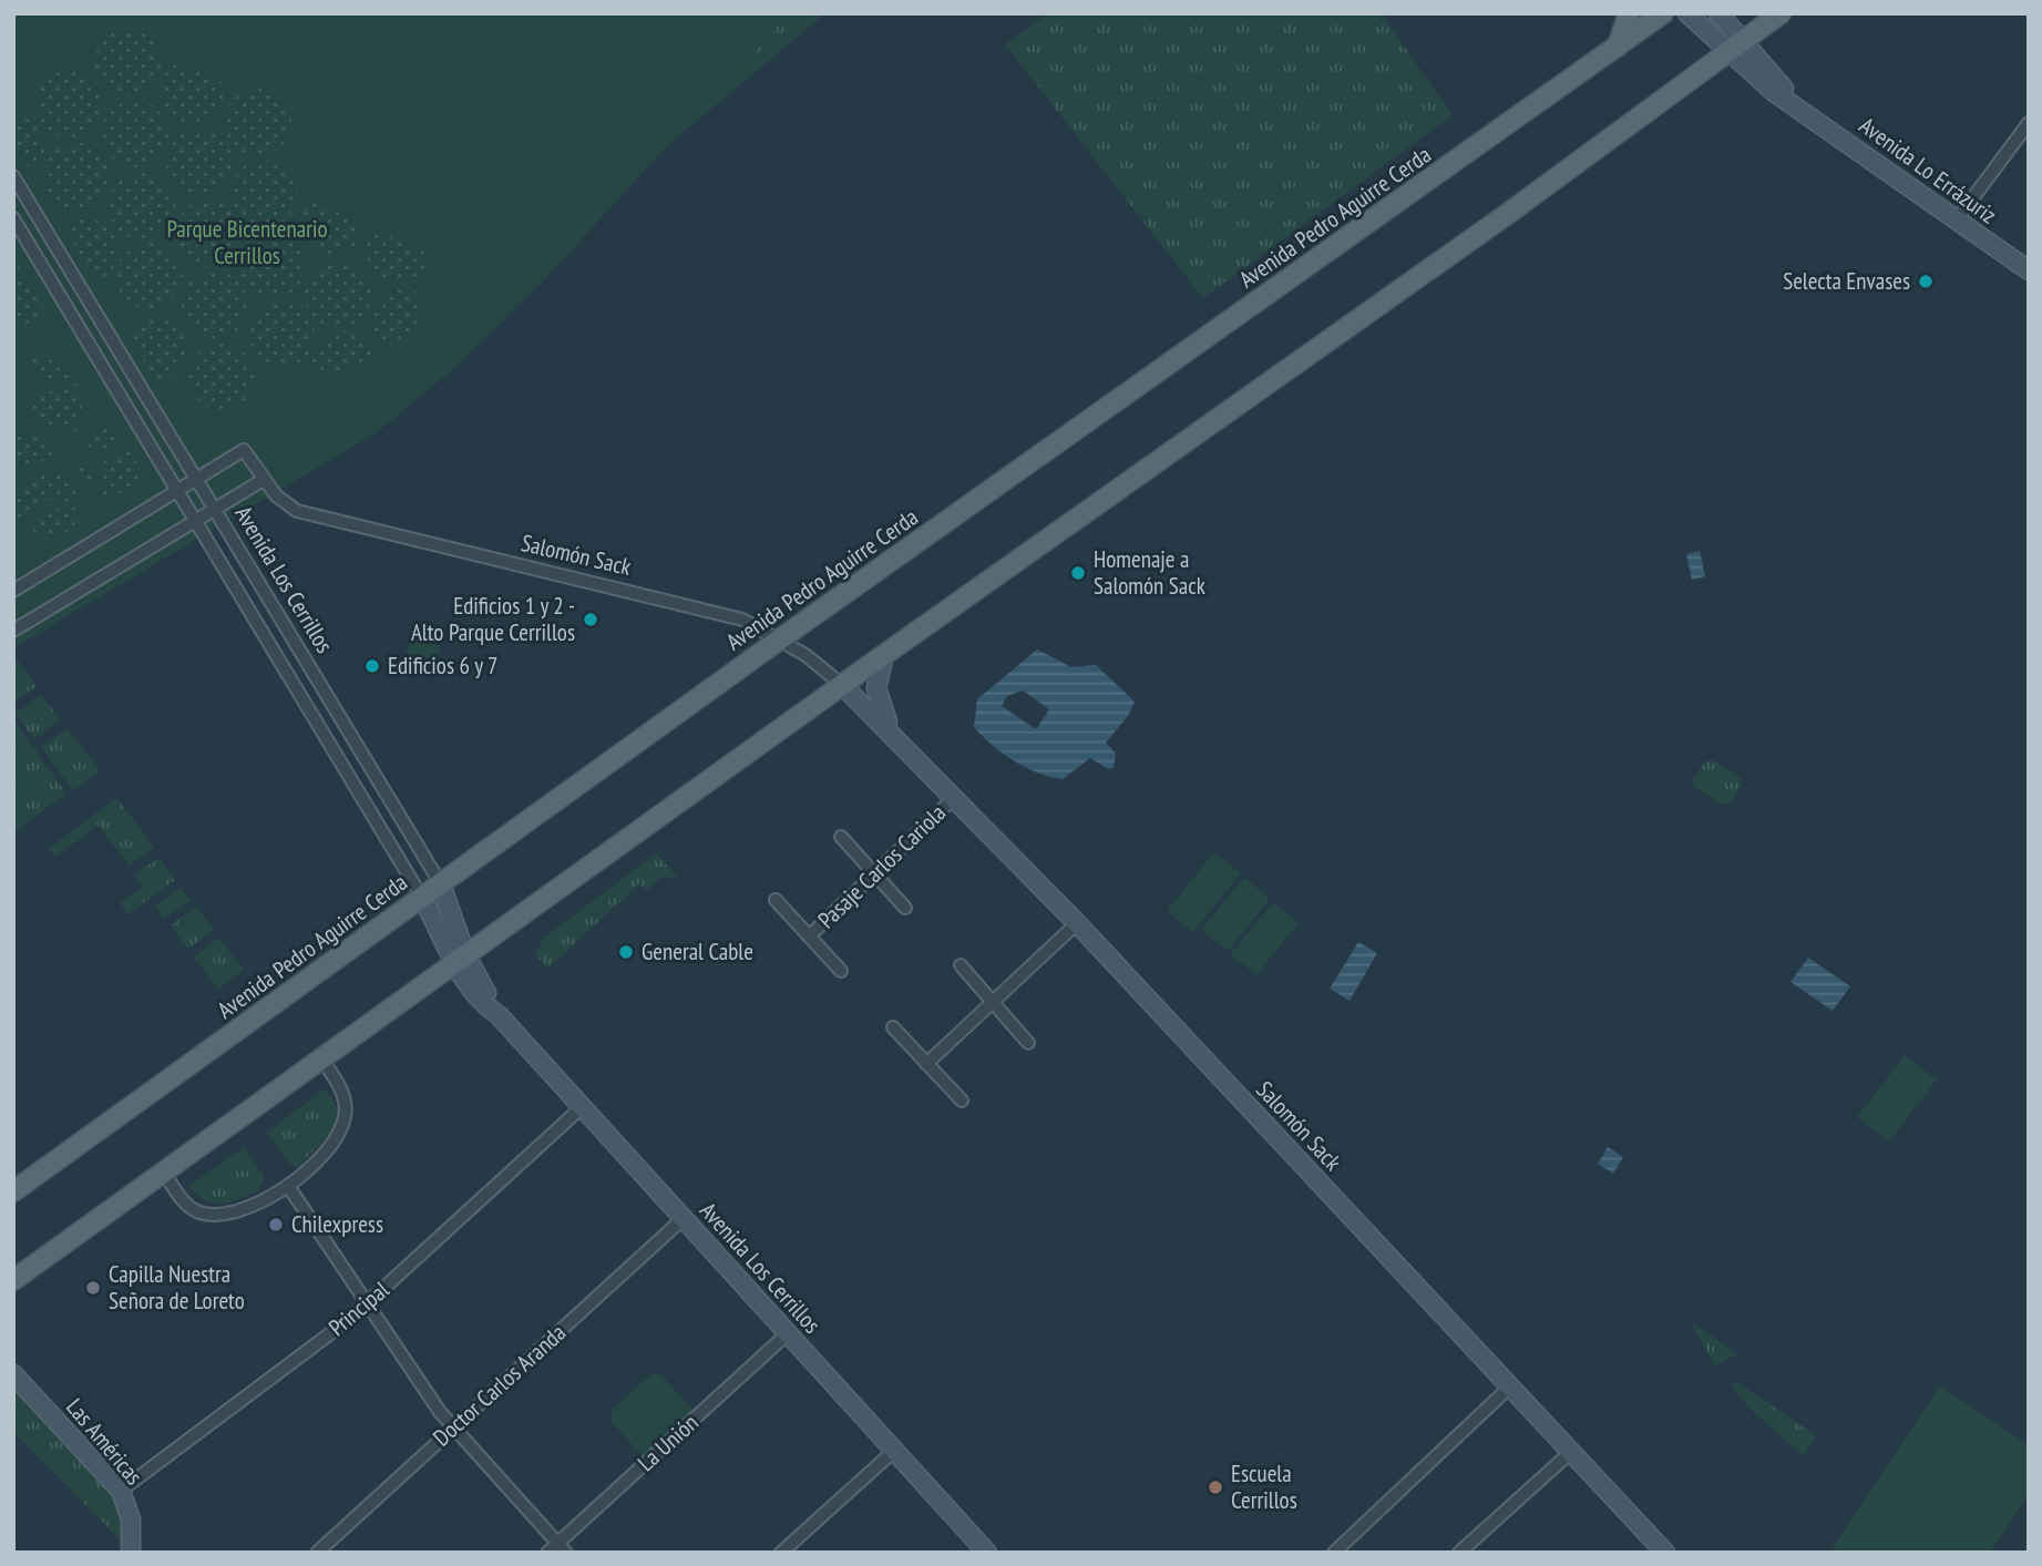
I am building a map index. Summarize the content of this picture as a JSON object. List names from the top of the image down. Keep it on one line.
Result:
{"streets":{"main road":["Avenida Pedro Aguirre Cerda"],"street":["Avenida Lo Errázuriz","Salomón Sack","Avenida Los Cerrillos","Pasaje Carlos Cariola","Principal","Doctor Carlos Aranda","Las Américas","La Unión"]},"crossings":[["Avenida Pedro Aguirre Cerda","Salomón Sack"],["Avenida Pedro Aguirre Cerda","Avenida Los Cerrillos"],["Salomón Sack","Avenida Los Cerrillos"],["Salomón Sack","Pasaje Carlos Cariola"],["Avenida Los Cerrillos","Principal"],["Avenida Los Cerrillos","Doctor Carlos Aranda"],["Avenida Los Cerrillos","La Unión"],["Principal","Las Américas"]],"parks":["Parque Bicentenario Cerrillos"],"places":["Selecta Envases","Homenaje a Salomón Sack","Edificios 1 y 2 - Alto Parque Cerrillos","Edificios 6 y 7","General Cable","Chilexpress","Capilla Nuestra Señora de Loreto","Escuela Cerrillos"]}
